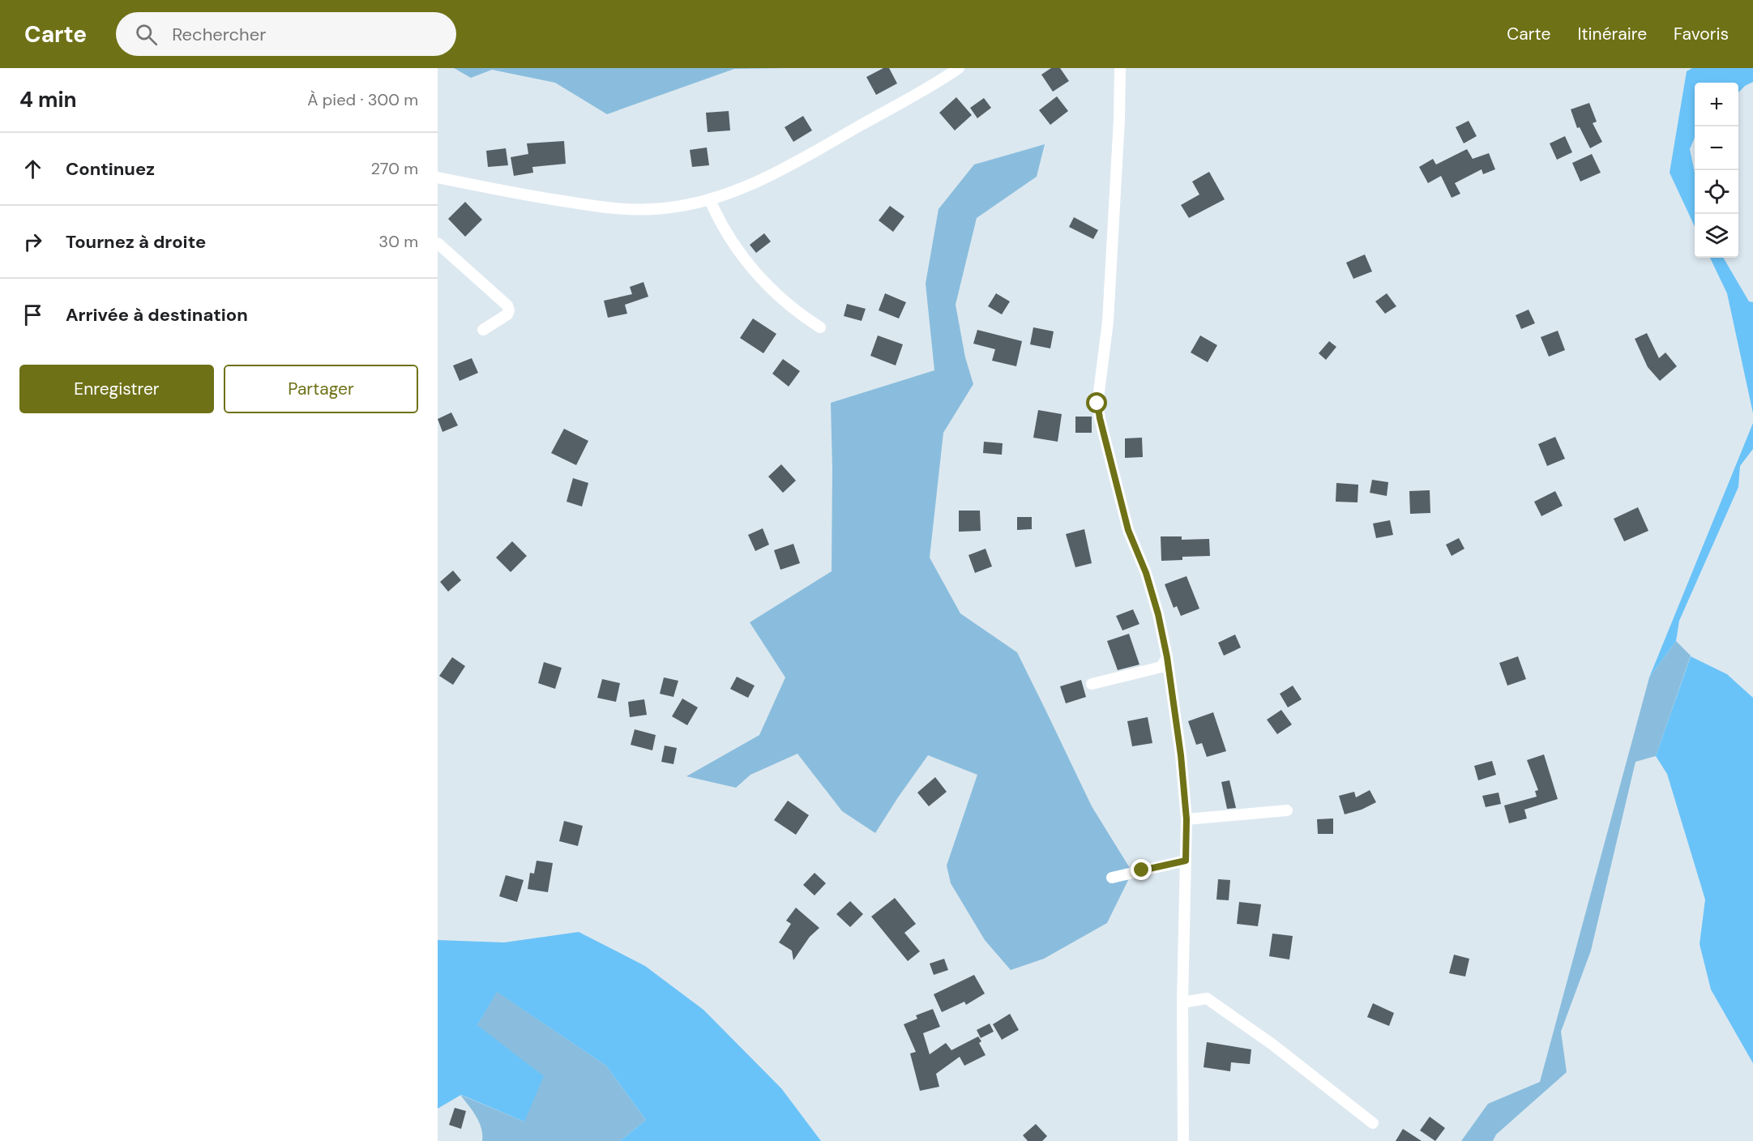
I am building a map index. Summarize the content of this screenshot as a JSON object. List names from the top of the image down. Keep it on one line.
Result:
{"page":{"header":"Carte","search":"Rechercher","nav":["Carte","Itinéraire","Favoris"],"heading":["4 min","À pied · 300 m"],"map_buttons":["+","−"],"list":[["Continuez","270 m"],["Tournez à droite","30 m"],"Arrivée à destination"],"buttons":["Enregistrer","Partager"]}}
